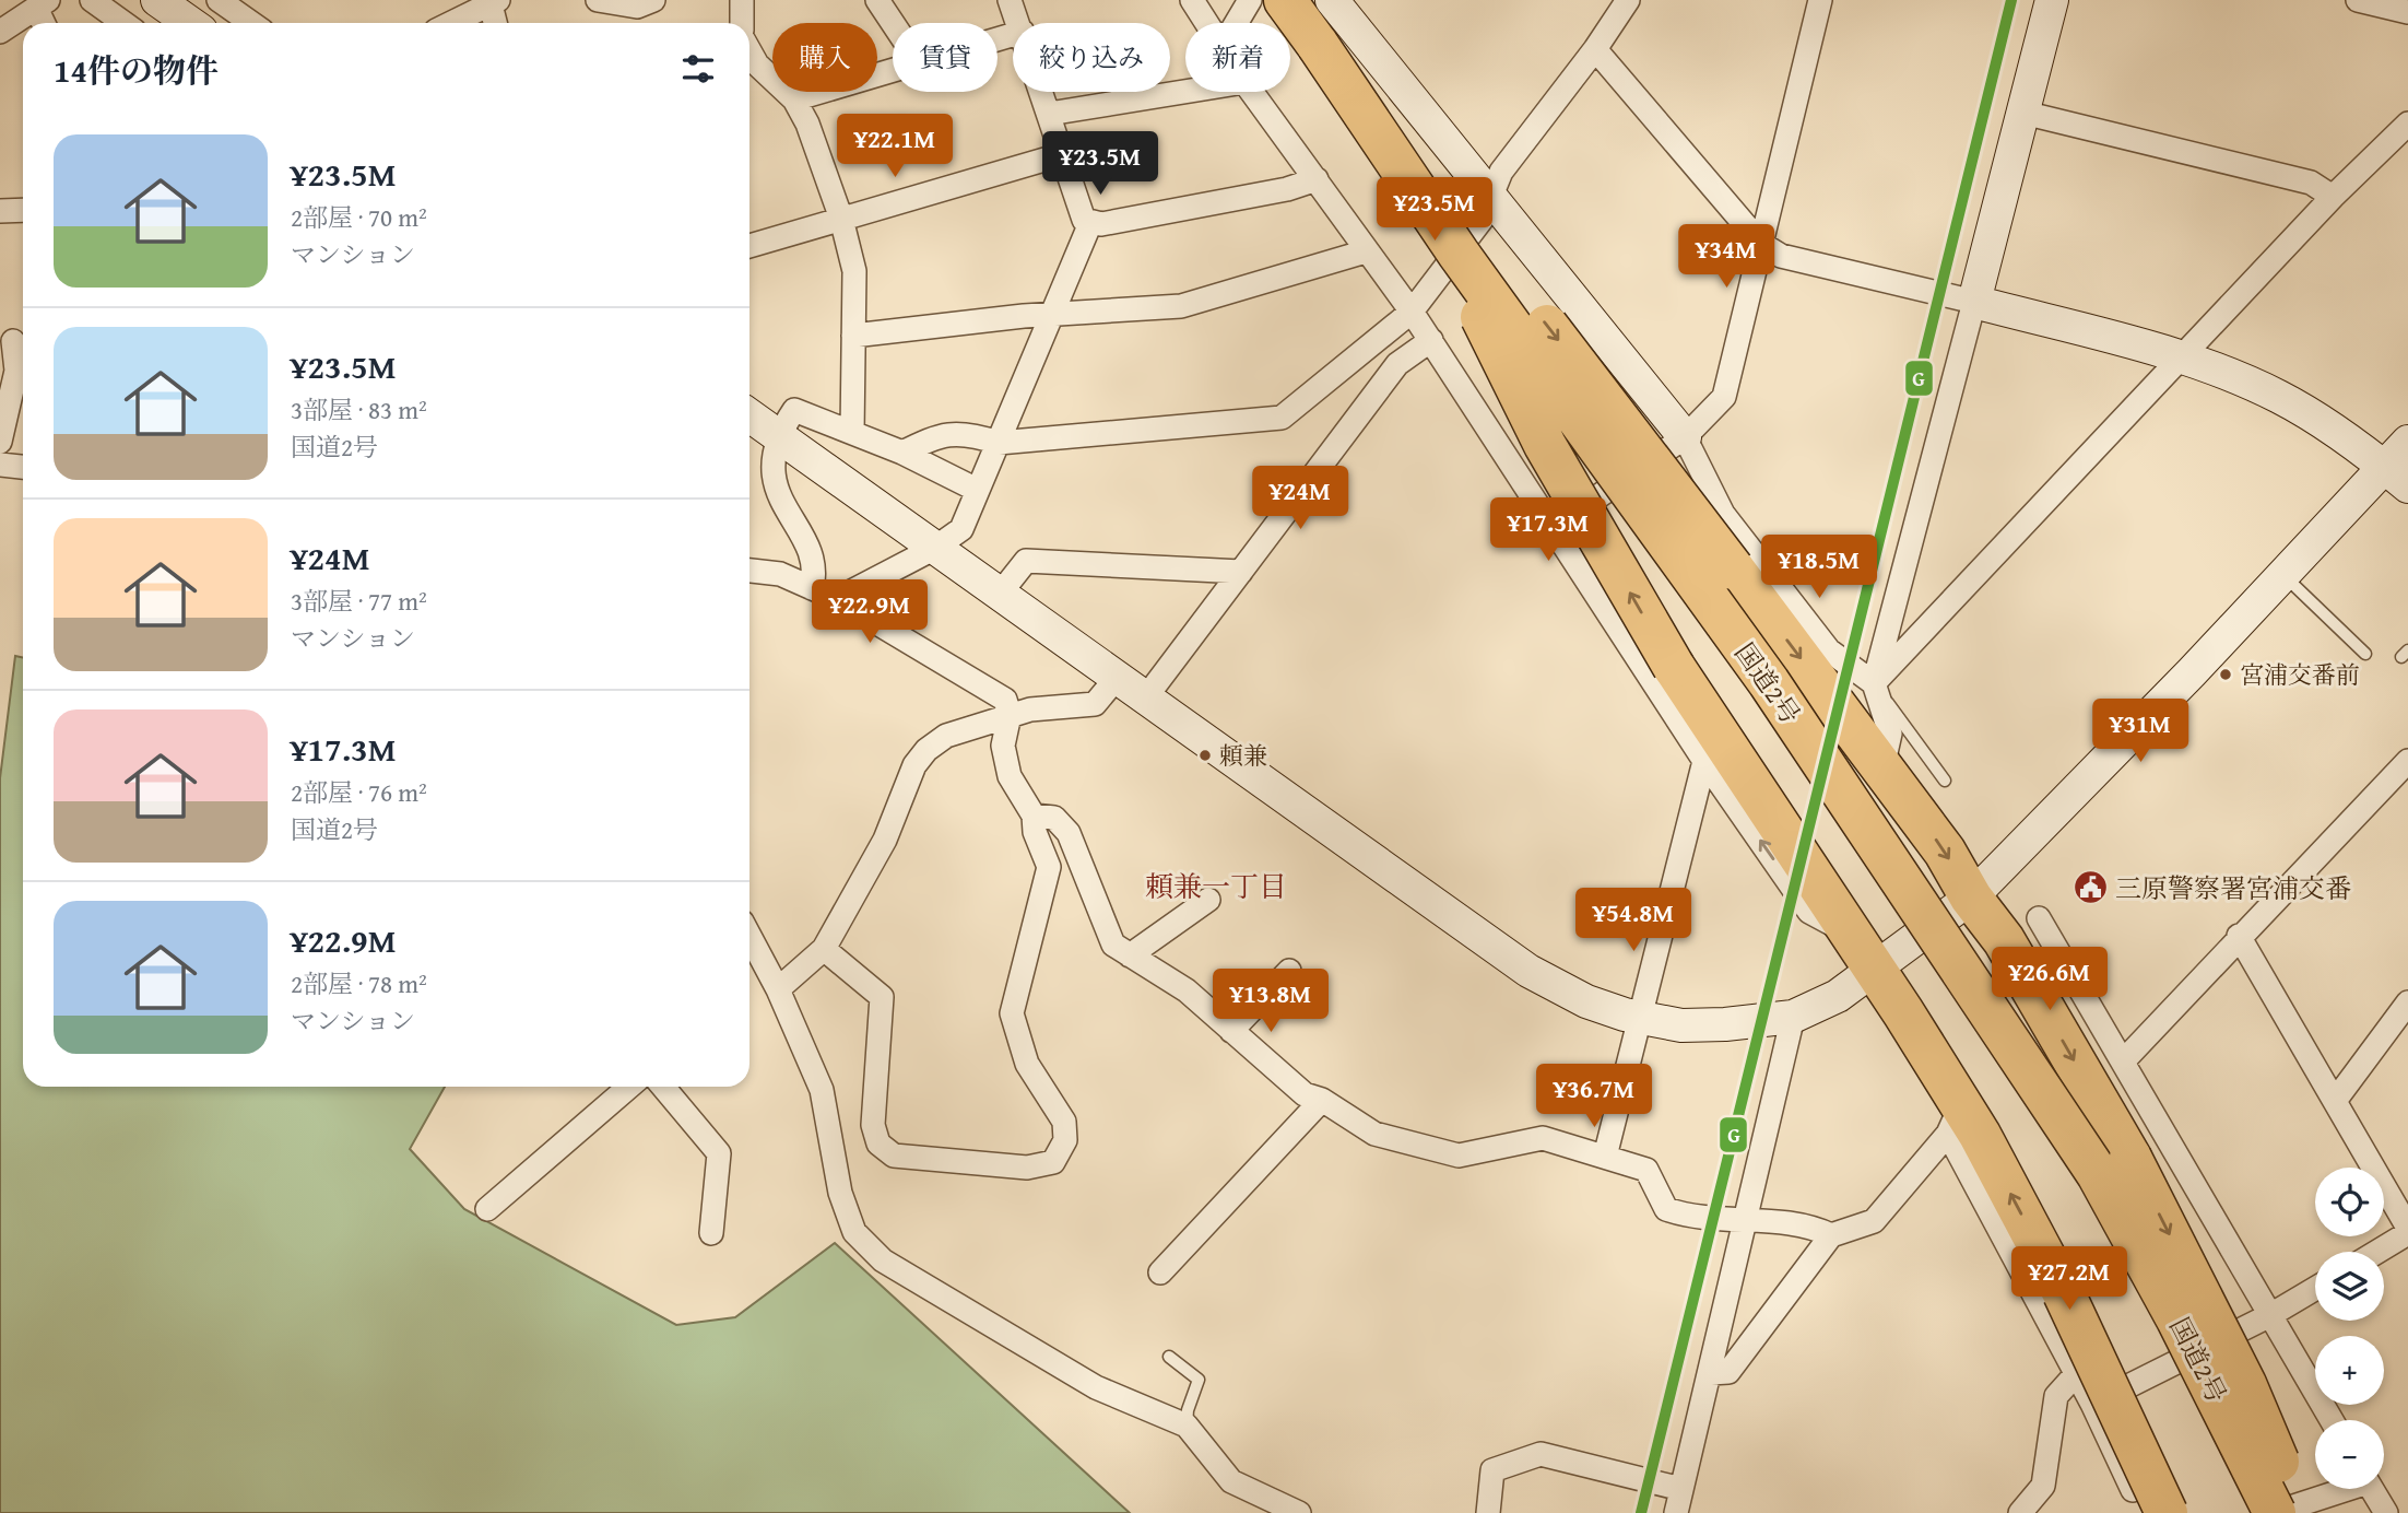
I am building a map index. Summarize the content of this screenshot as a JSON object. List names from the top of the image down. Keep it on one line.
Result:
{"streets":{"highway":["国道2号"]},"districts":["頼兼一丁目"],"places":{"other":["宮浦交番前","頼兼"],"public building":["三原警察署宮浦交番"]},"lines":["transit line G"],"page":{"chip":["購入","賃貸","絞り込み","新着"],"heading":"14件の物件","price":["¥22.1M","¥23.5M","¥23.5M","¥34M","¥24M","¥17.3M","¥18.5M","¥22.9M","¥31M","¥54.8M","¥26.6M","¥13.8M","¥36.7M","¥27.2M"],"list":[{"name":"¥23.5M","note":"2部屋 · 70 m² · マンション"},{"name":"¥23.5M","note":"3部屋 · 83 m² · 国道2号"},{"name":"¥24M","note":"3部屋 · 77 m² · マンション"},{"name":"¥17.3M","note":"2部屋 · 76 m² · 国道2号"},{"name":"¥22.9M","note":"2部屋 · 78 m² · マンション"}],"map_buttons":["+","−"]}}
